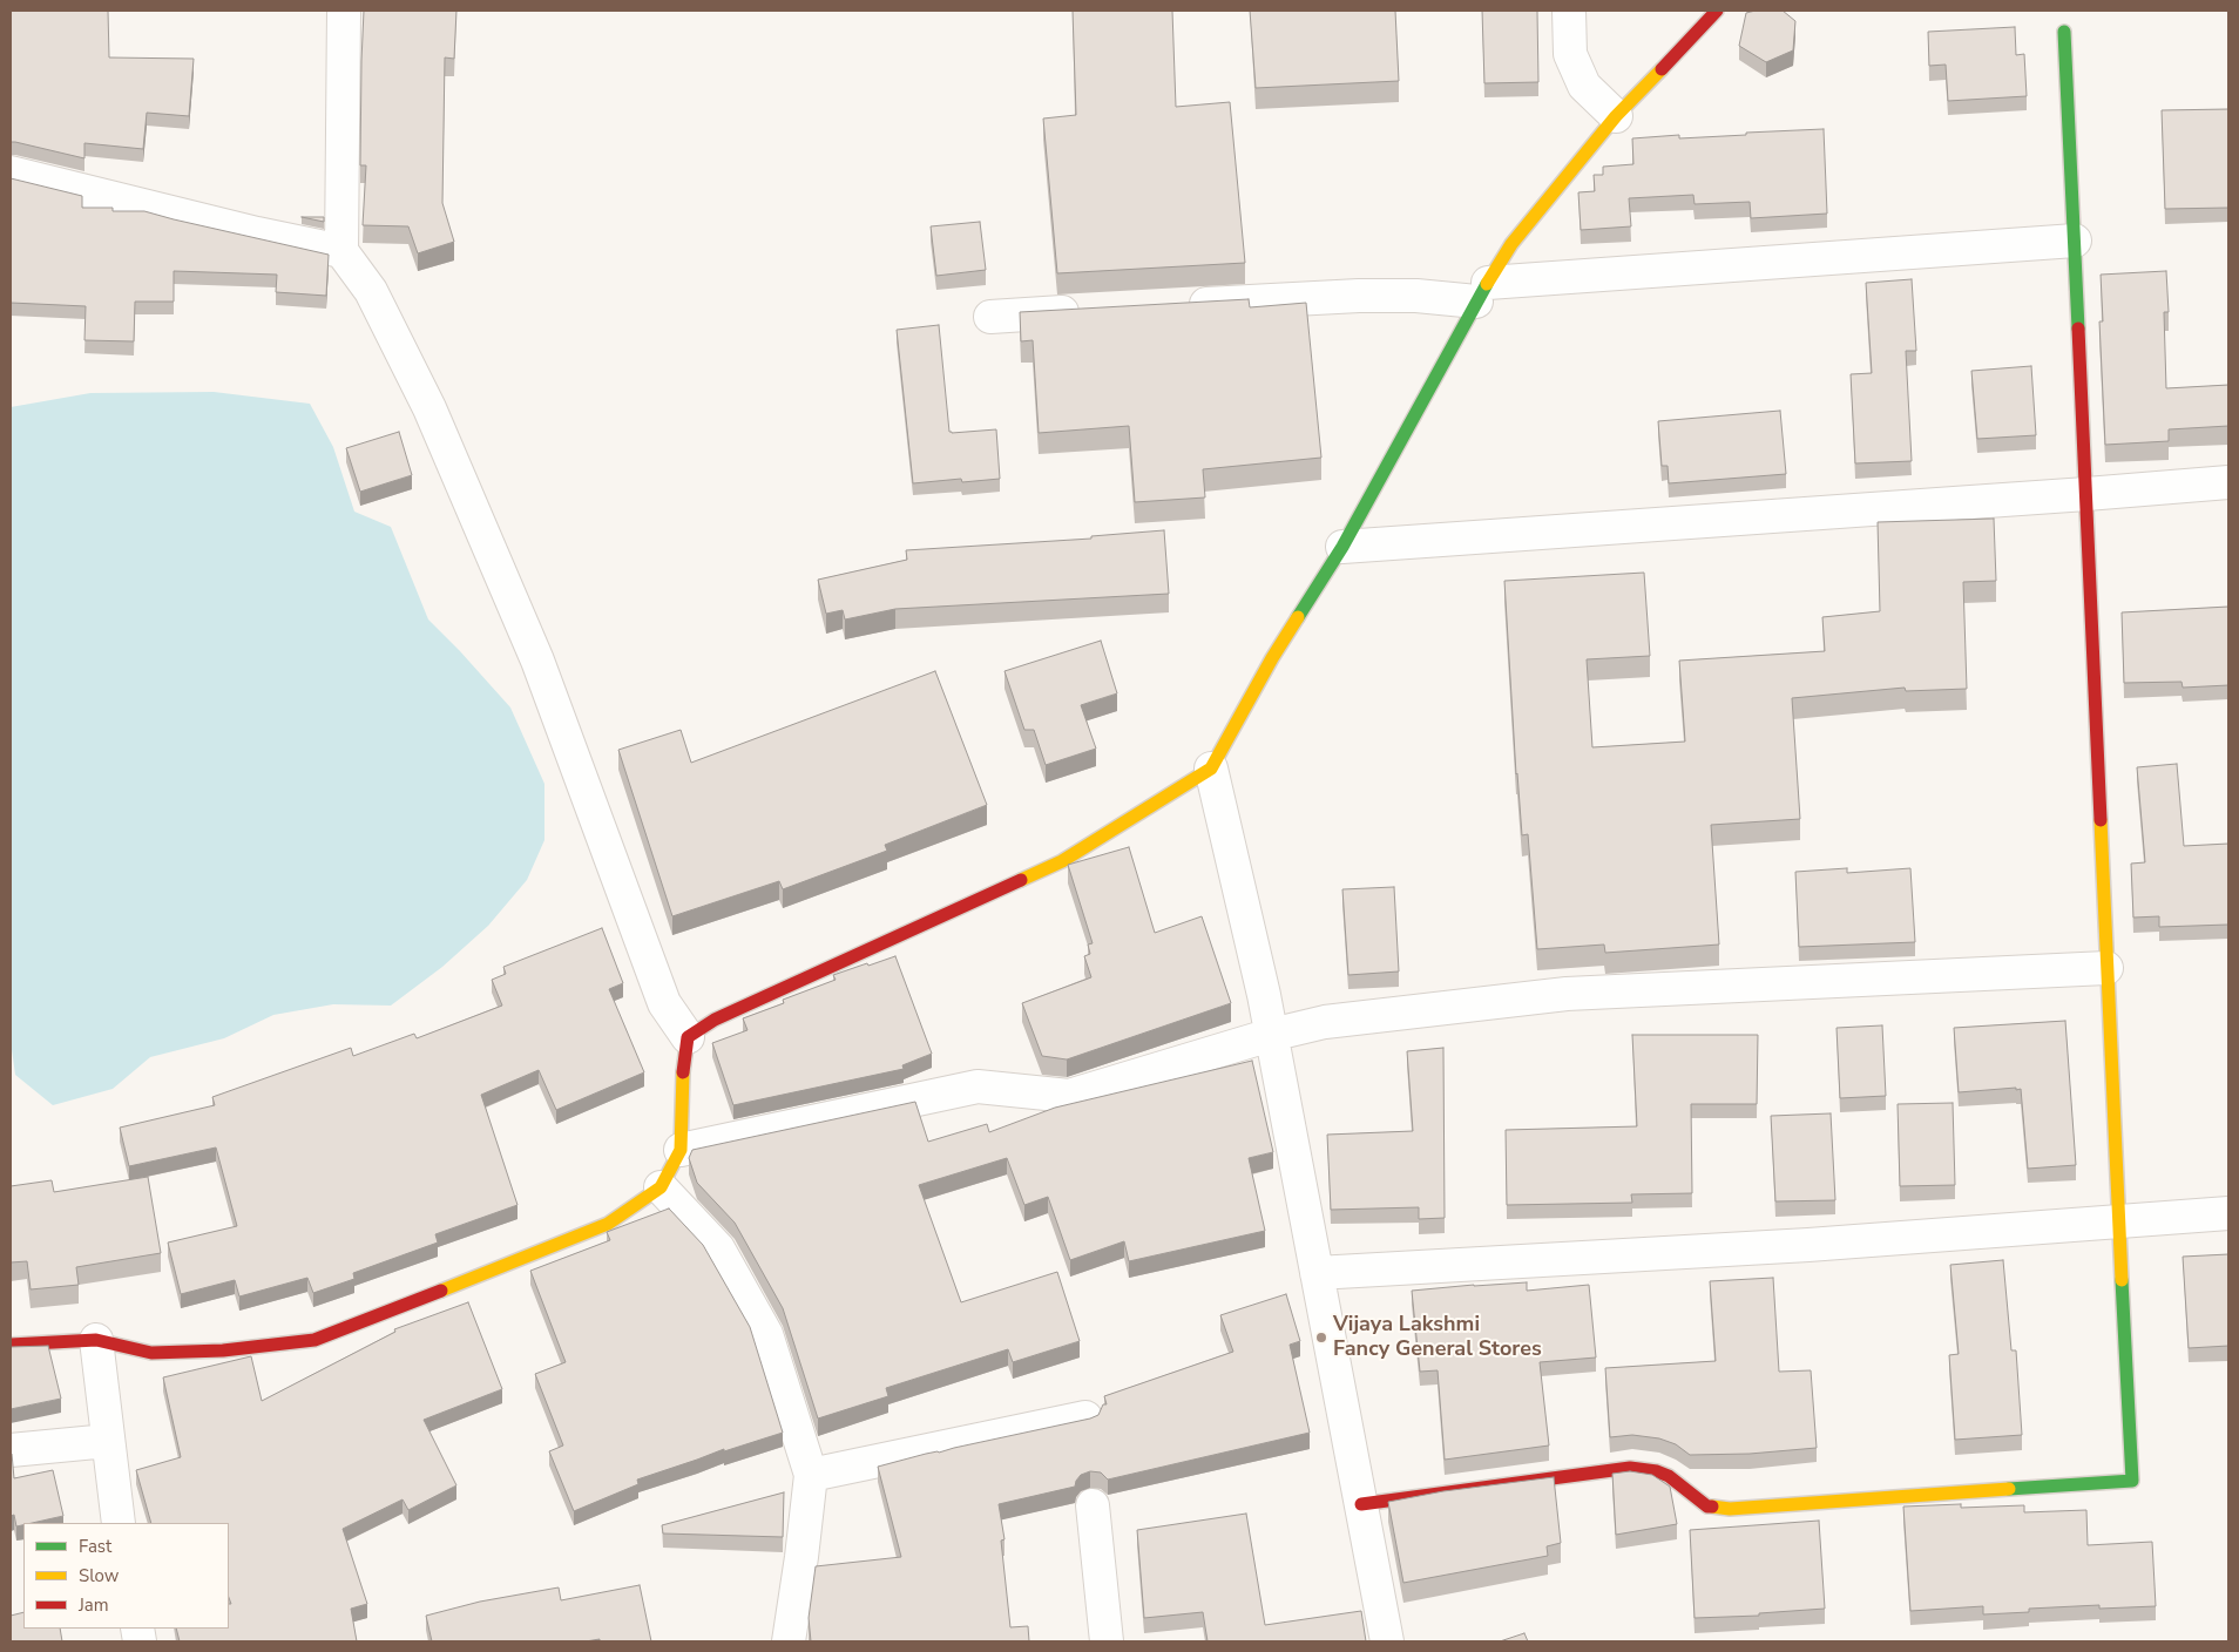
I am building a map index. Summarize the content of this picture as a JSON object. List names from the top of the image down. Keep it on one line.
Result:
{"places":["Vijaya Lakshmi Fancy General Stores"],"legend":["Fast","Slow","Jam"]}
